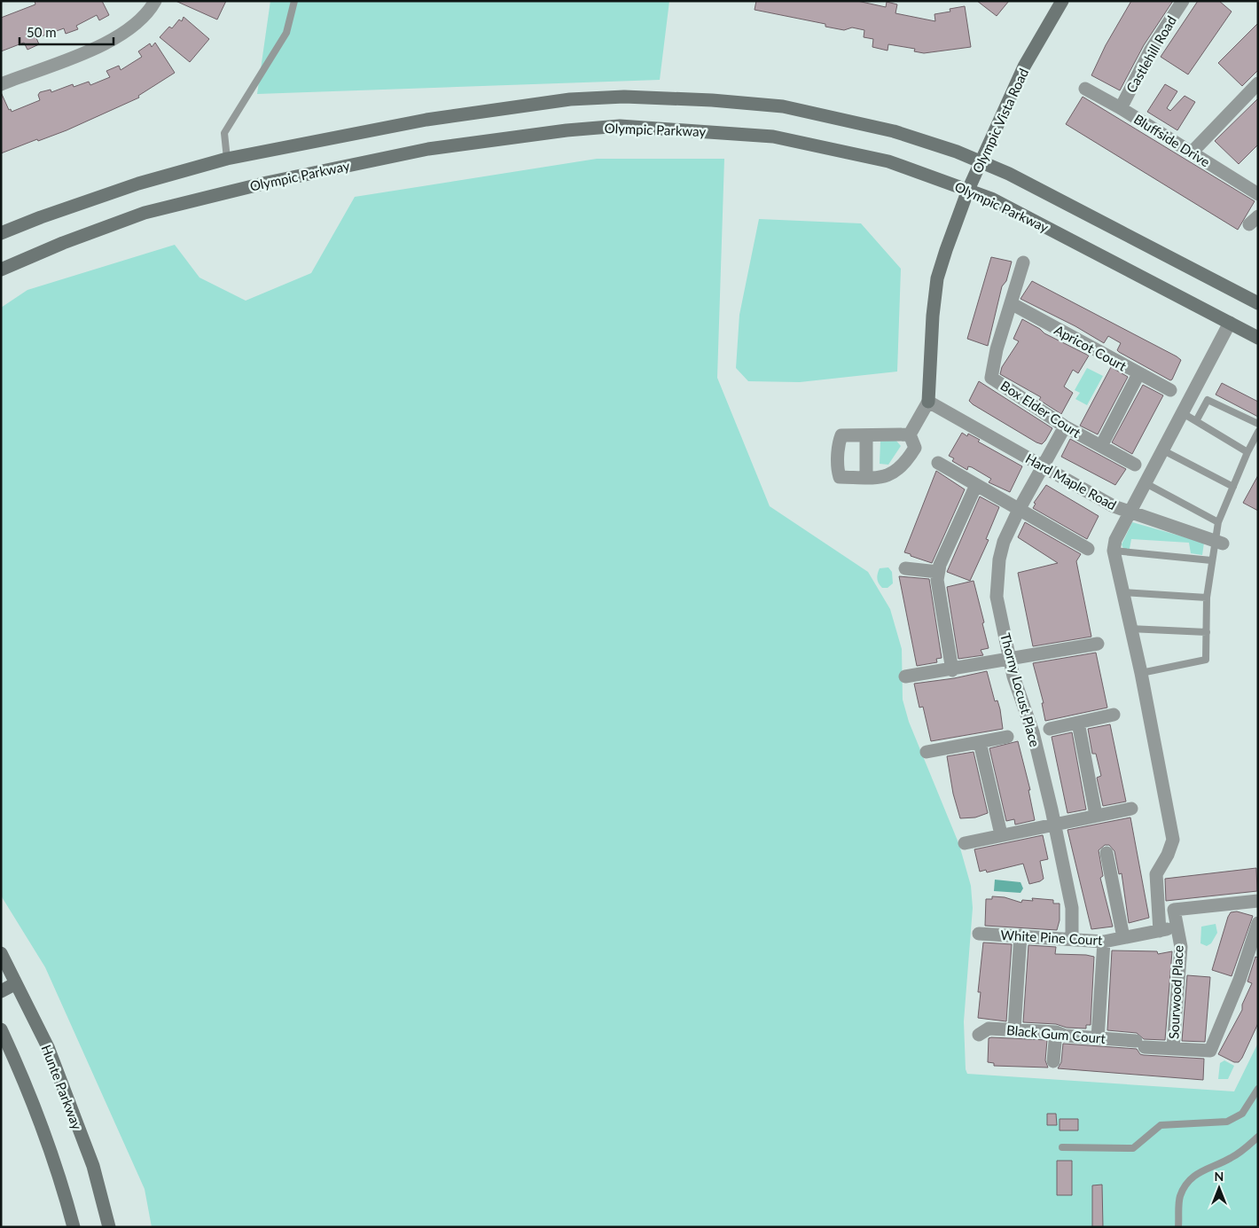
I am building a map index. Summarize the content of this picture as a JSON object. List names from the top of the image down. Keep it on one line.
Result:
{"streets":{"main road":["Olympic Vista Road","Olympic Parkway","Hunte Parkway"],"street":["Castlehill Road","Bluffside Drive","Apricot Court","Box Elder Court","Hard Maple Road","Thorny Locust Place","White Pine Court","Sourwood Place","Black Gum Court"]},"crossings":[["Castlehill Road","Bluffside Drive"],["Olympic Vista Road","Olympic Parkway"],["Olympic Vista Road","Hard Maple Road"],["Apricot Court","Box Elder Court"],["Box Elder Court","Thorny Locust Place"],["Hard Maple Road","Thorny Locust Place"],["Thorny Locust Place","White Pine Court"],["White Pine Court","Sourwood Place"],["Sourwood Place","Black Gum Court"]],"scale_bar":"50 m","north":"top"}
